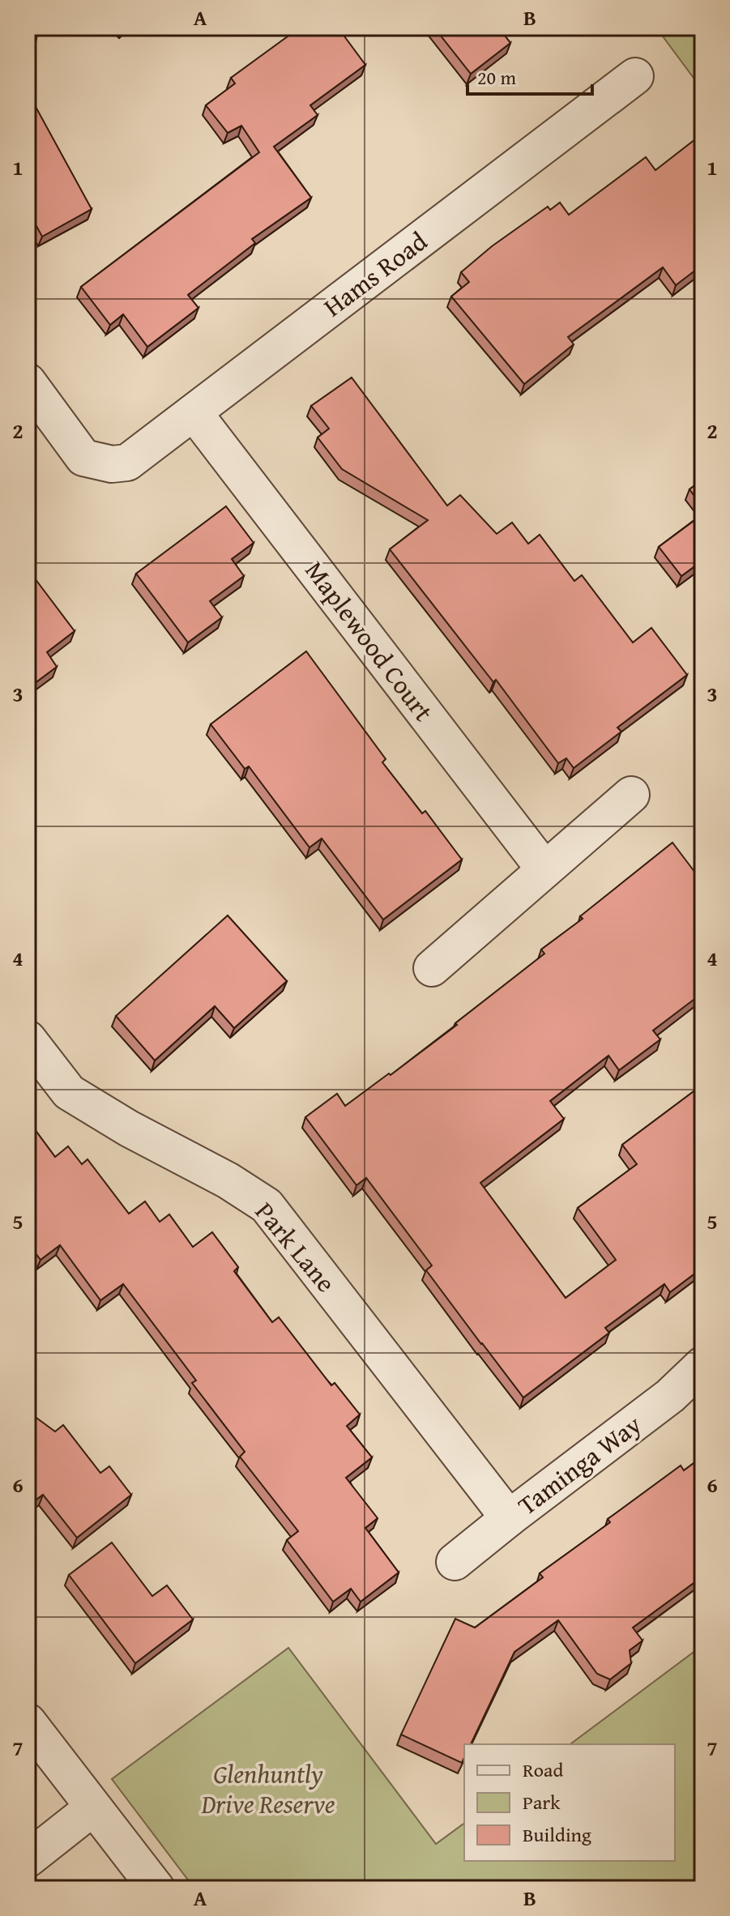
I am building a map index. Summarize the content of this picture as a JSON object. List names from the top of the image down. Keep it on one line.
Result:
{"streets":{"street":["Hams Road","Maplewood Court","Park Lane","Taminga Way"]},"crossings":[["Hams Road","Maplewood Court"],["Park Lane","Taminga Way"]],"parks":["Glenhuntly Drive Reserve"],"legend":["Road","Park","Building"],"scale_bar":"20 m","grid":{"columns":["A","B"],"rows":["1","2","3","4","5","6","7"]}}
